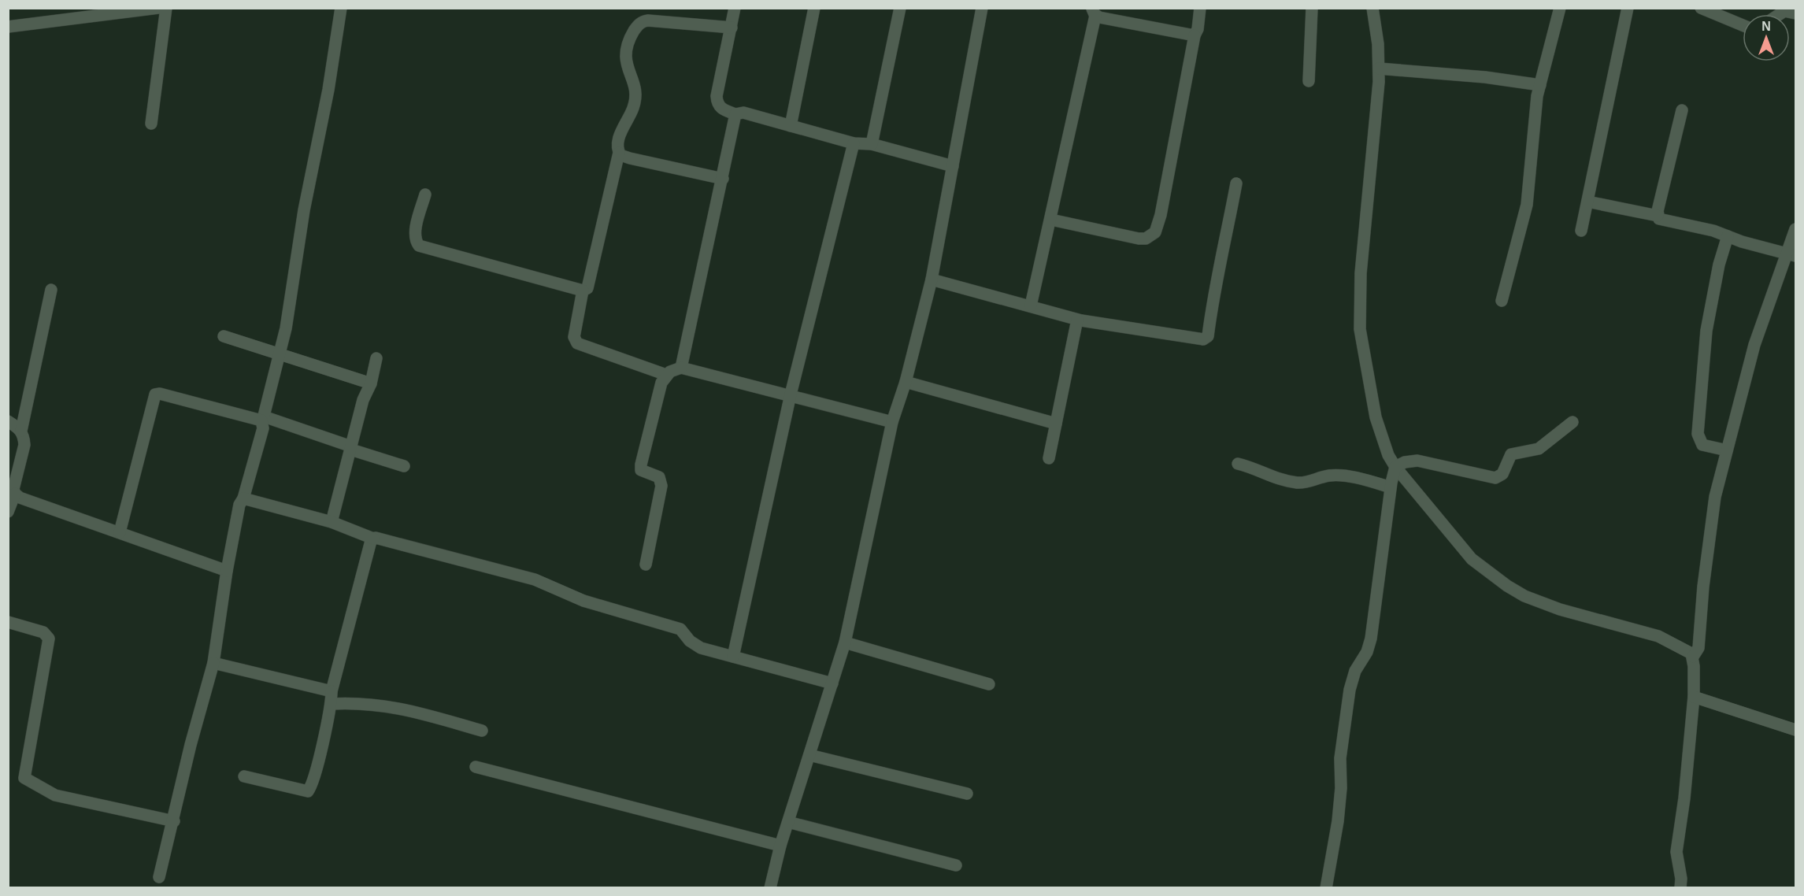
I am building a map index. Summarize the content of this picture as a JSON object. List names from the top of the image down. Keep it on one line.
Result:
{"north":"top"}
